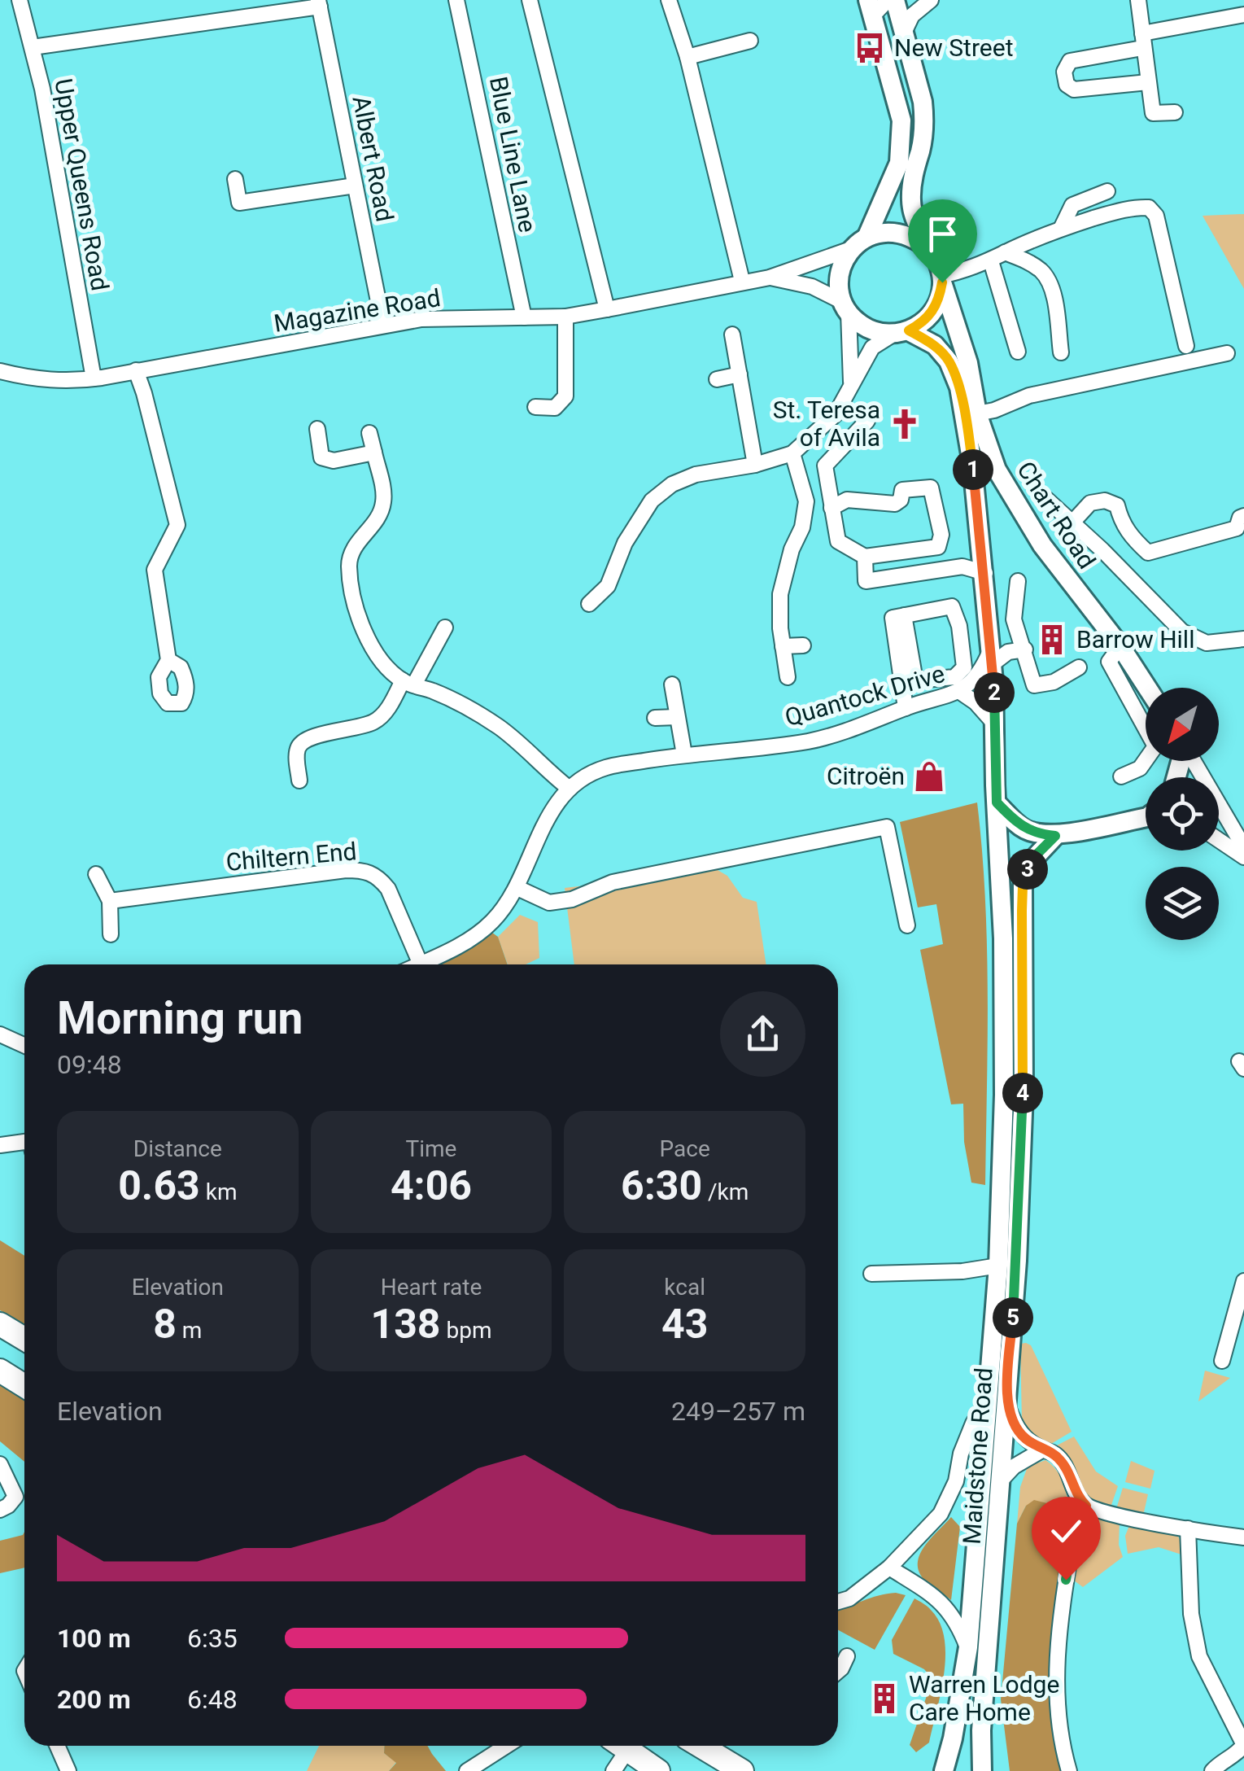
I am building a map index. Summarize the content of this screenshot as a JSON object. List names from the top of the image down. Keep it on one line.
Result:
{"streets":{"main road":["Chart Road","Maidstone Road"],"street":["Blue Line Lane","Albert Road","Upper Queens Road","Magazine Road","Quantock Drive","Chiltern End"]},"crossings":[["Blue Line Lane","Magazine Road"],["Albert Road","Magazine Road"],["Upper Queens Road","Magazine Road"],["Magazine Road","Chart Road"],["Magazine Road","Maidstone Road"],["Chart Road","Maidstone Road"],["Quantock Drive","Chiltern End"],["Quantock Drive","Maidstone Road"]],"places":{"bus stop":["New Street"],"church":["St. Teresa of Avila"],"building":["Barrow Hill","Warren Lodge Care Home"],"shop":["Citroën"]},"north":"bottom left","page":{"pins":["1","2","3","4","5"],"heading":["Morning run","09:48"],"stats":[["Distance","0.63 km"],["Time","4:06"],["Pace","6:30 /km"],["Elevation","8 m"],["Heart rate","138 bpm"],["kcal","43"]],"chart":["Elevation","249–257 m"],"list":[{"name":"100 m","note":"6:35"},{"name":"200 m","note":"6:48"}]}}
